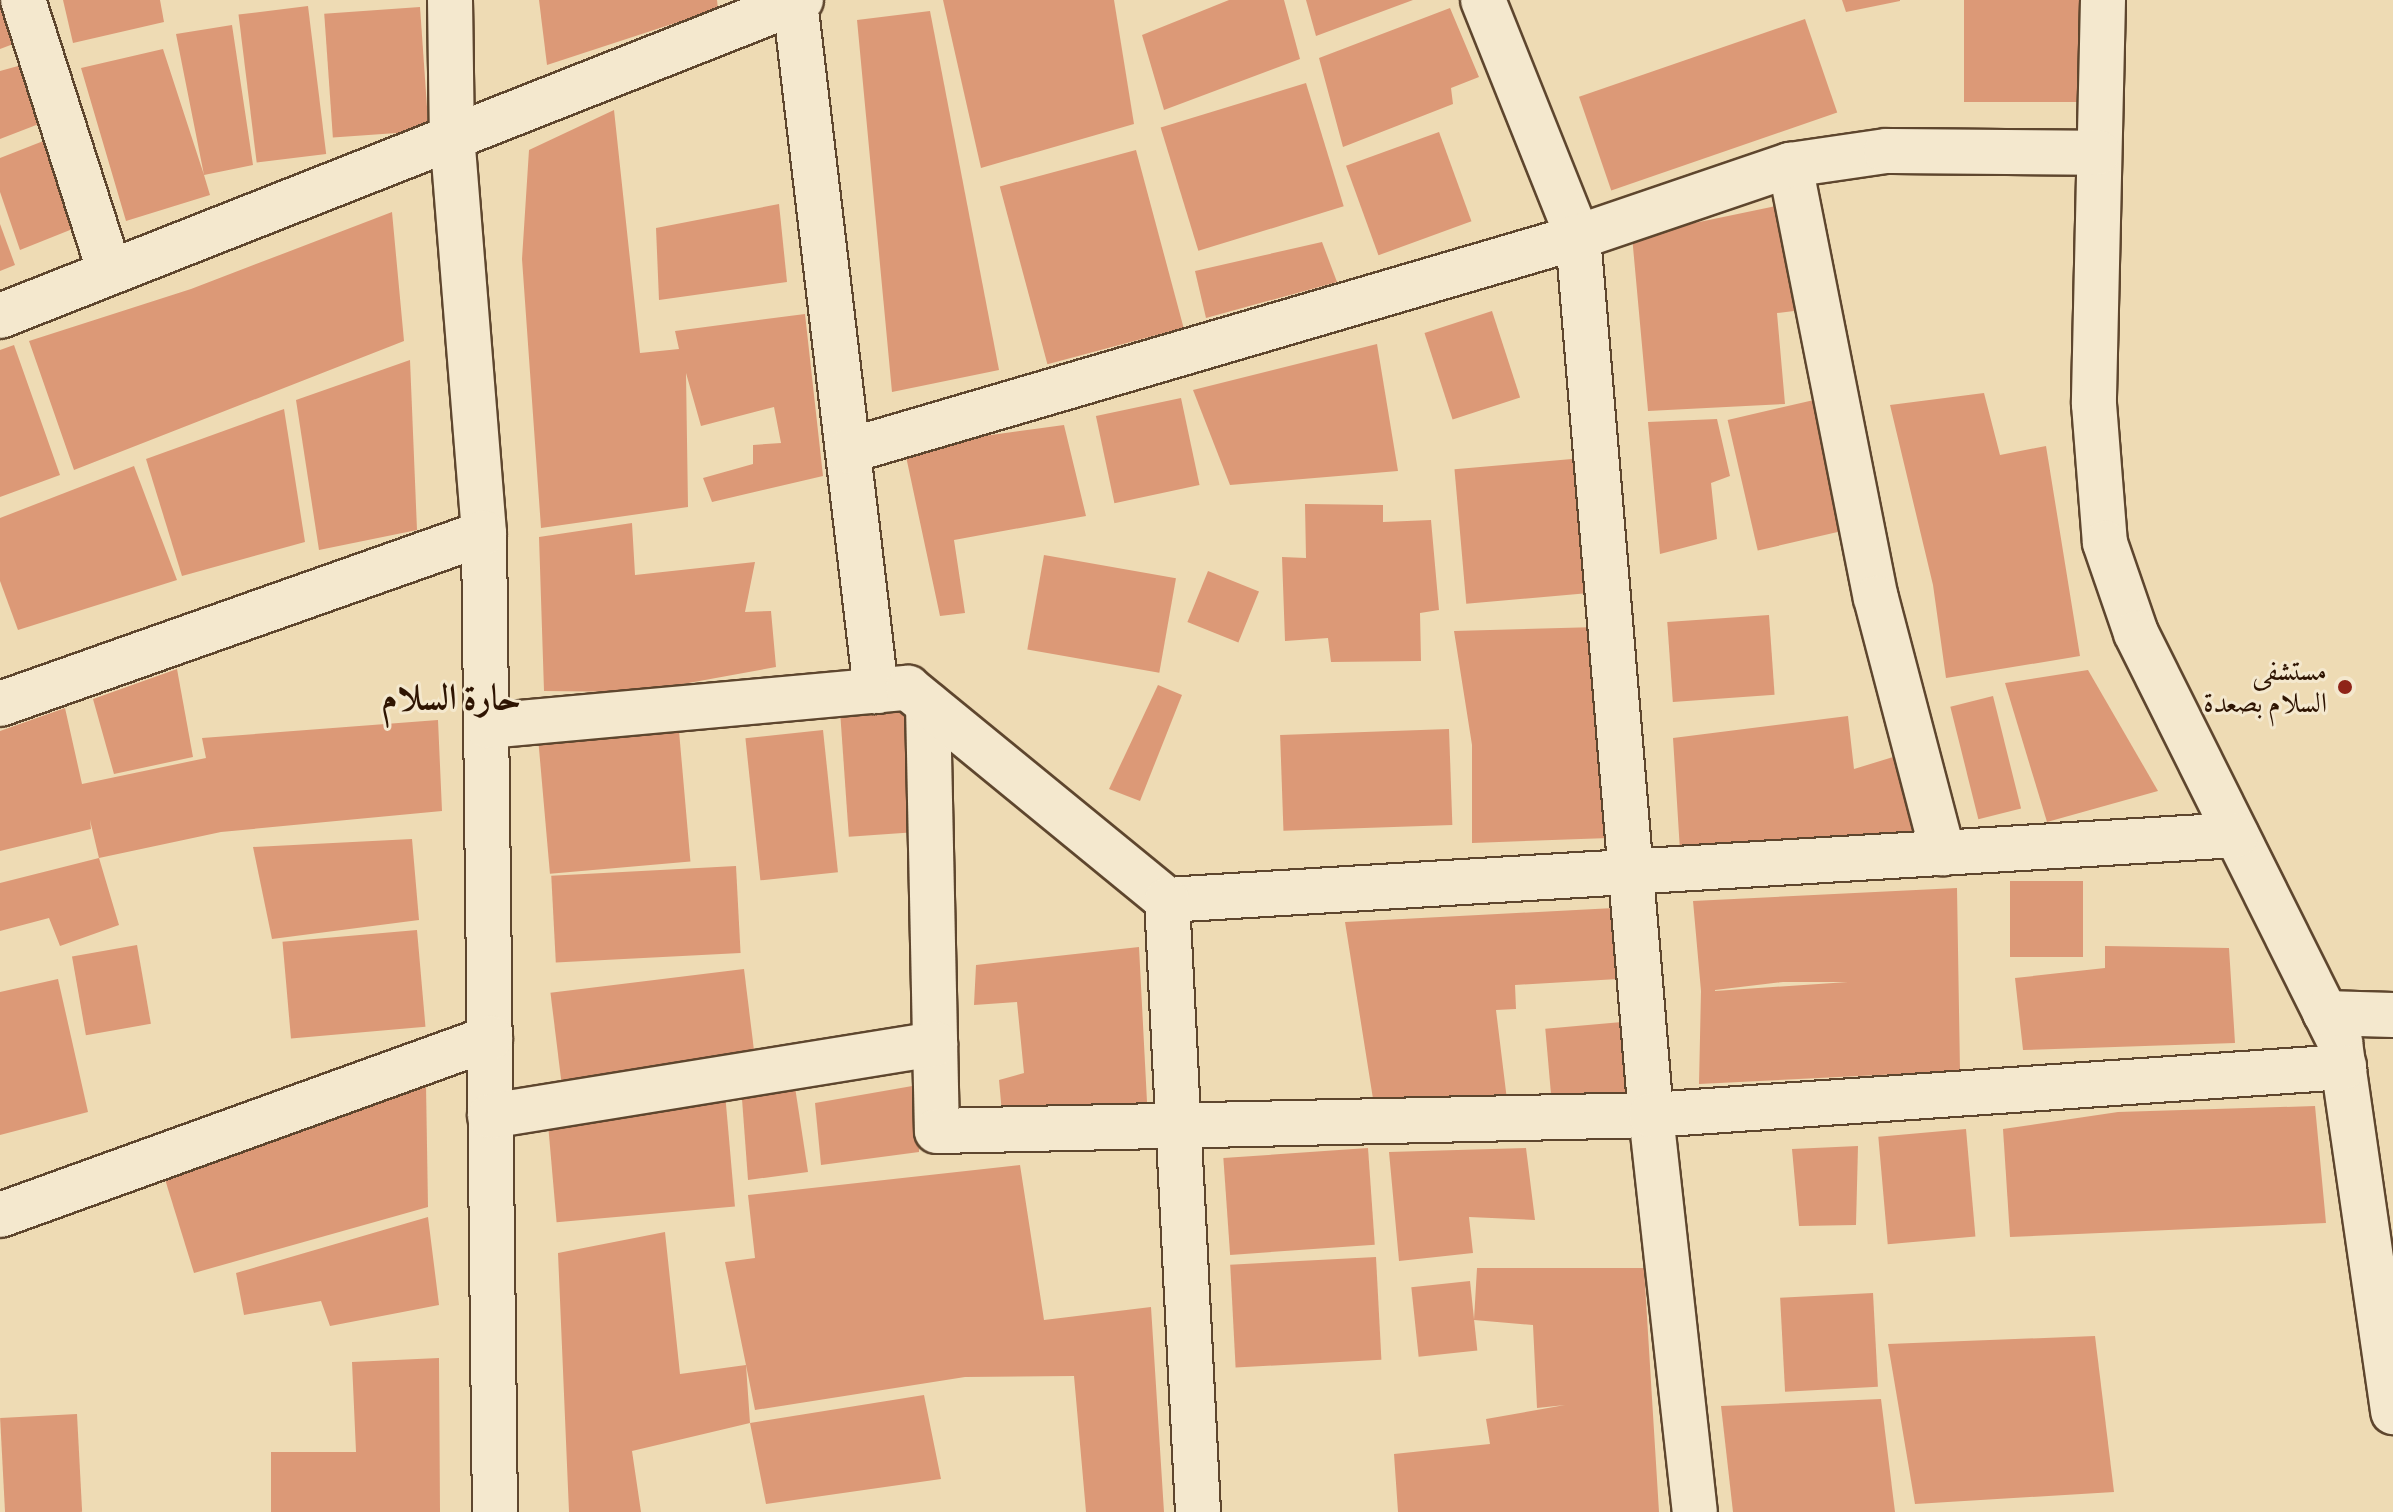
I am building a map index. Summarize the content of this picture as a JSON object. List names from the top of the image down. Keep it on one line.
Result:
{"districts":["حارة السلام"],"places":["مستشفى السلام بصعدة"]}
